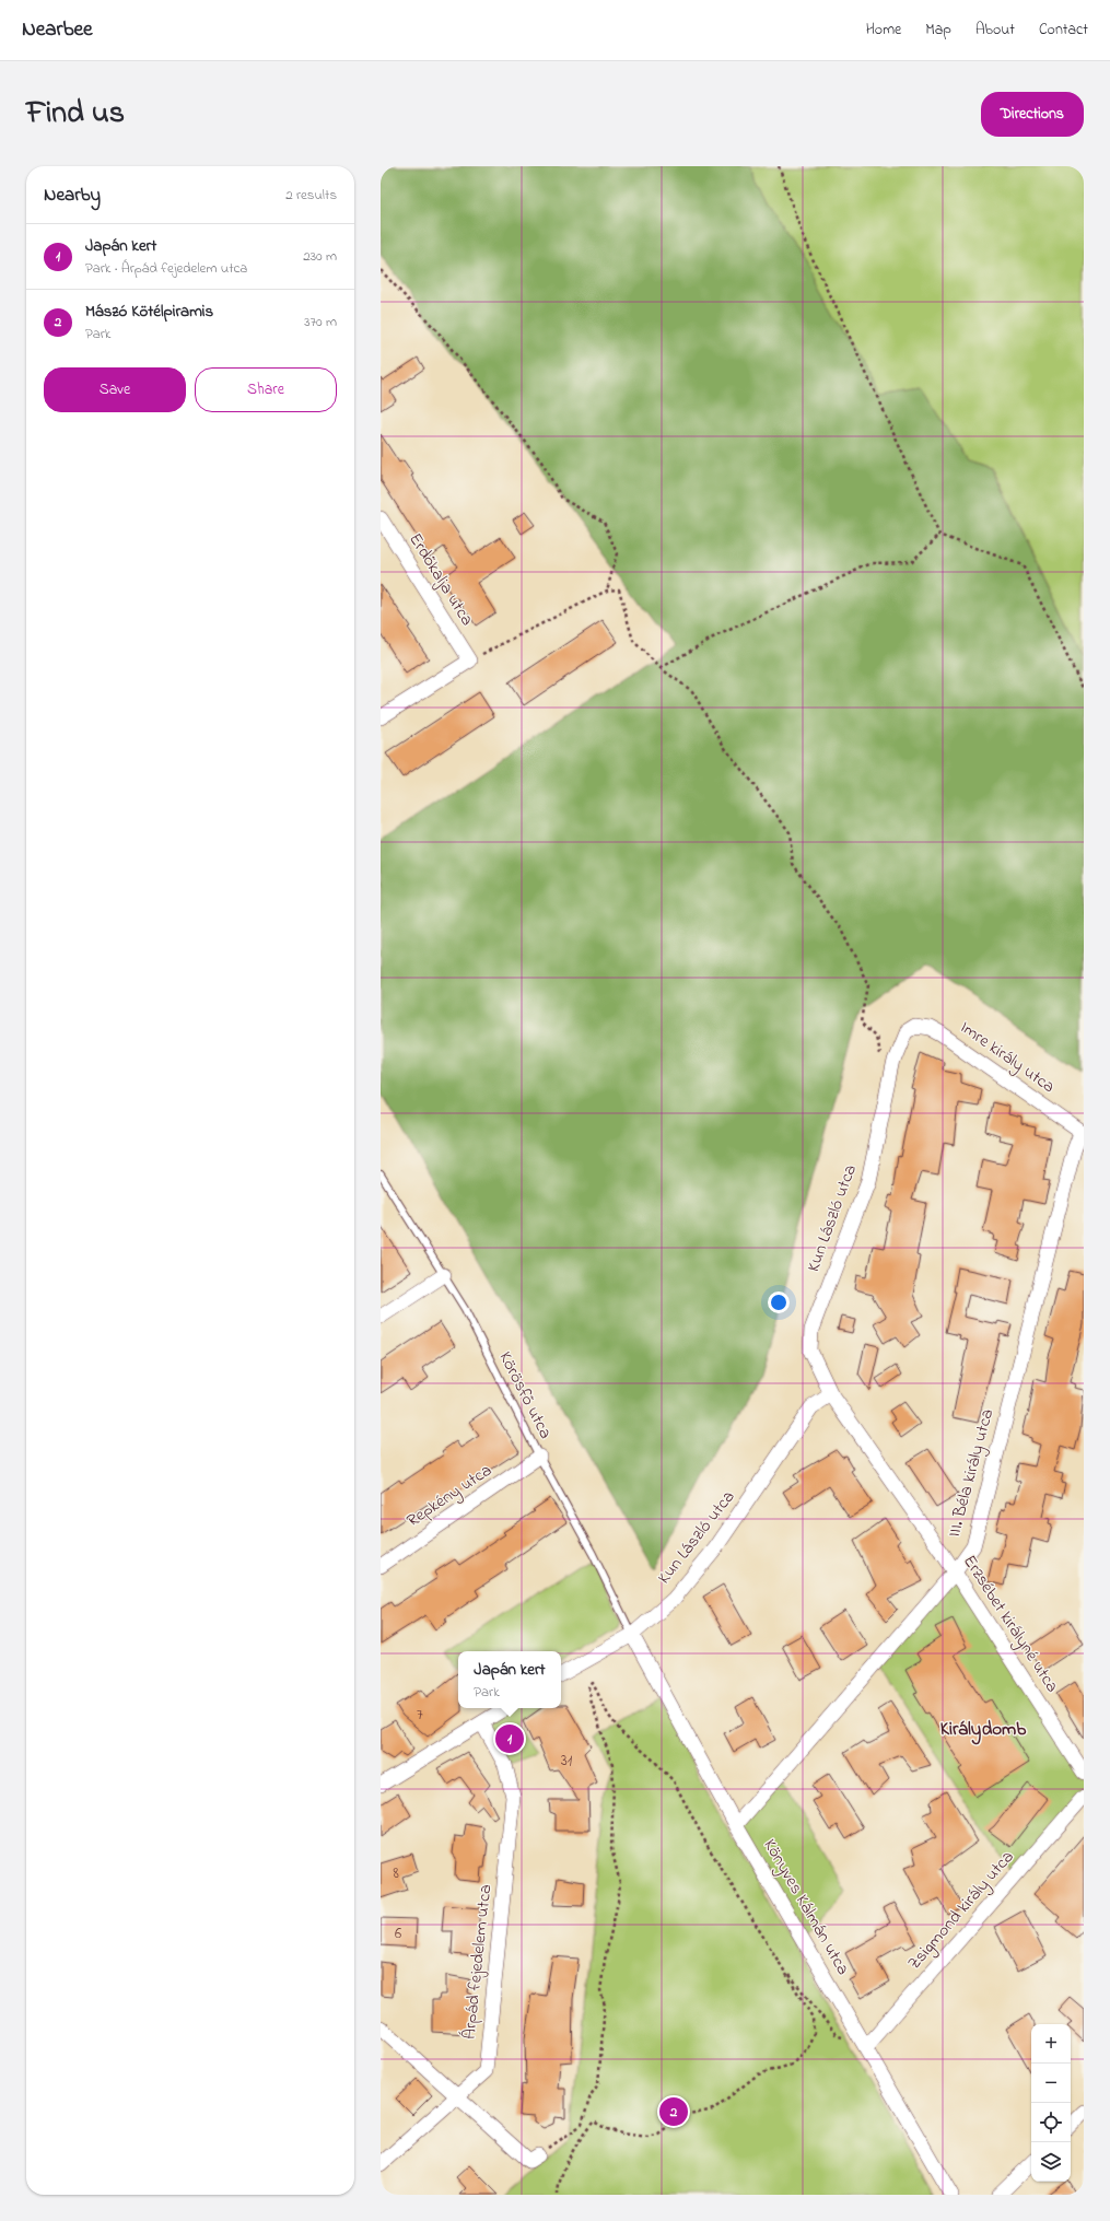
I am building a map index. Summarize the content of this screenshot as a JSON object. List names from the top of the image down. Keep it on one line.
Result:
{"streets":{"street":["Erdőkalja utca","Imre király utca","Kun László utca","III. Béla király utca","Repkény utca","Erzsébet királyné utca","Könyves Kálmán utca","Zsigmond király utca","Árpád fejedelem utca"],"lane":["Körösfő utca"]},"crossings":[["Imre király utca","Kun László utca"],["Imre király utca","III. Béla király utca"],["Kun László utca","Körösfő utca"],["Kun László utca","Erzsébet királyné utca"],["Kun László utca","Könyves Kálmán utca"],["Körösfő utca","Repkény utca"],["Körösfő utca","Könyves Kálmán utca"],["III. Béla király utca","Erzsébet királyné utca"],["III. Béla király utca","Könyves Kálmán utca"],["Könyves Kálmán utca","Zsigmond király utca"]],"districts":["Királydomb"],"house_numbers":["7","31","8","6"],"page":{"header":"Nearbee","nav":["Home","Map","About","Contact"],"title":"Find us","buttons":["Directions",["Save","Share"]],"heading":["Nearby","2 results"],"list":[{"mark":"1","name":"Japán kert","note":"Park · Árpád fejedelem utca","value":"230 m"},{"mark":"2","name":"Mászó Kötélpiramis","note":"Park","value":"370 m"}],"popup":["Japán kert","Park"],"pins":["1","2"],"map_buttons":["+","−"]}}
